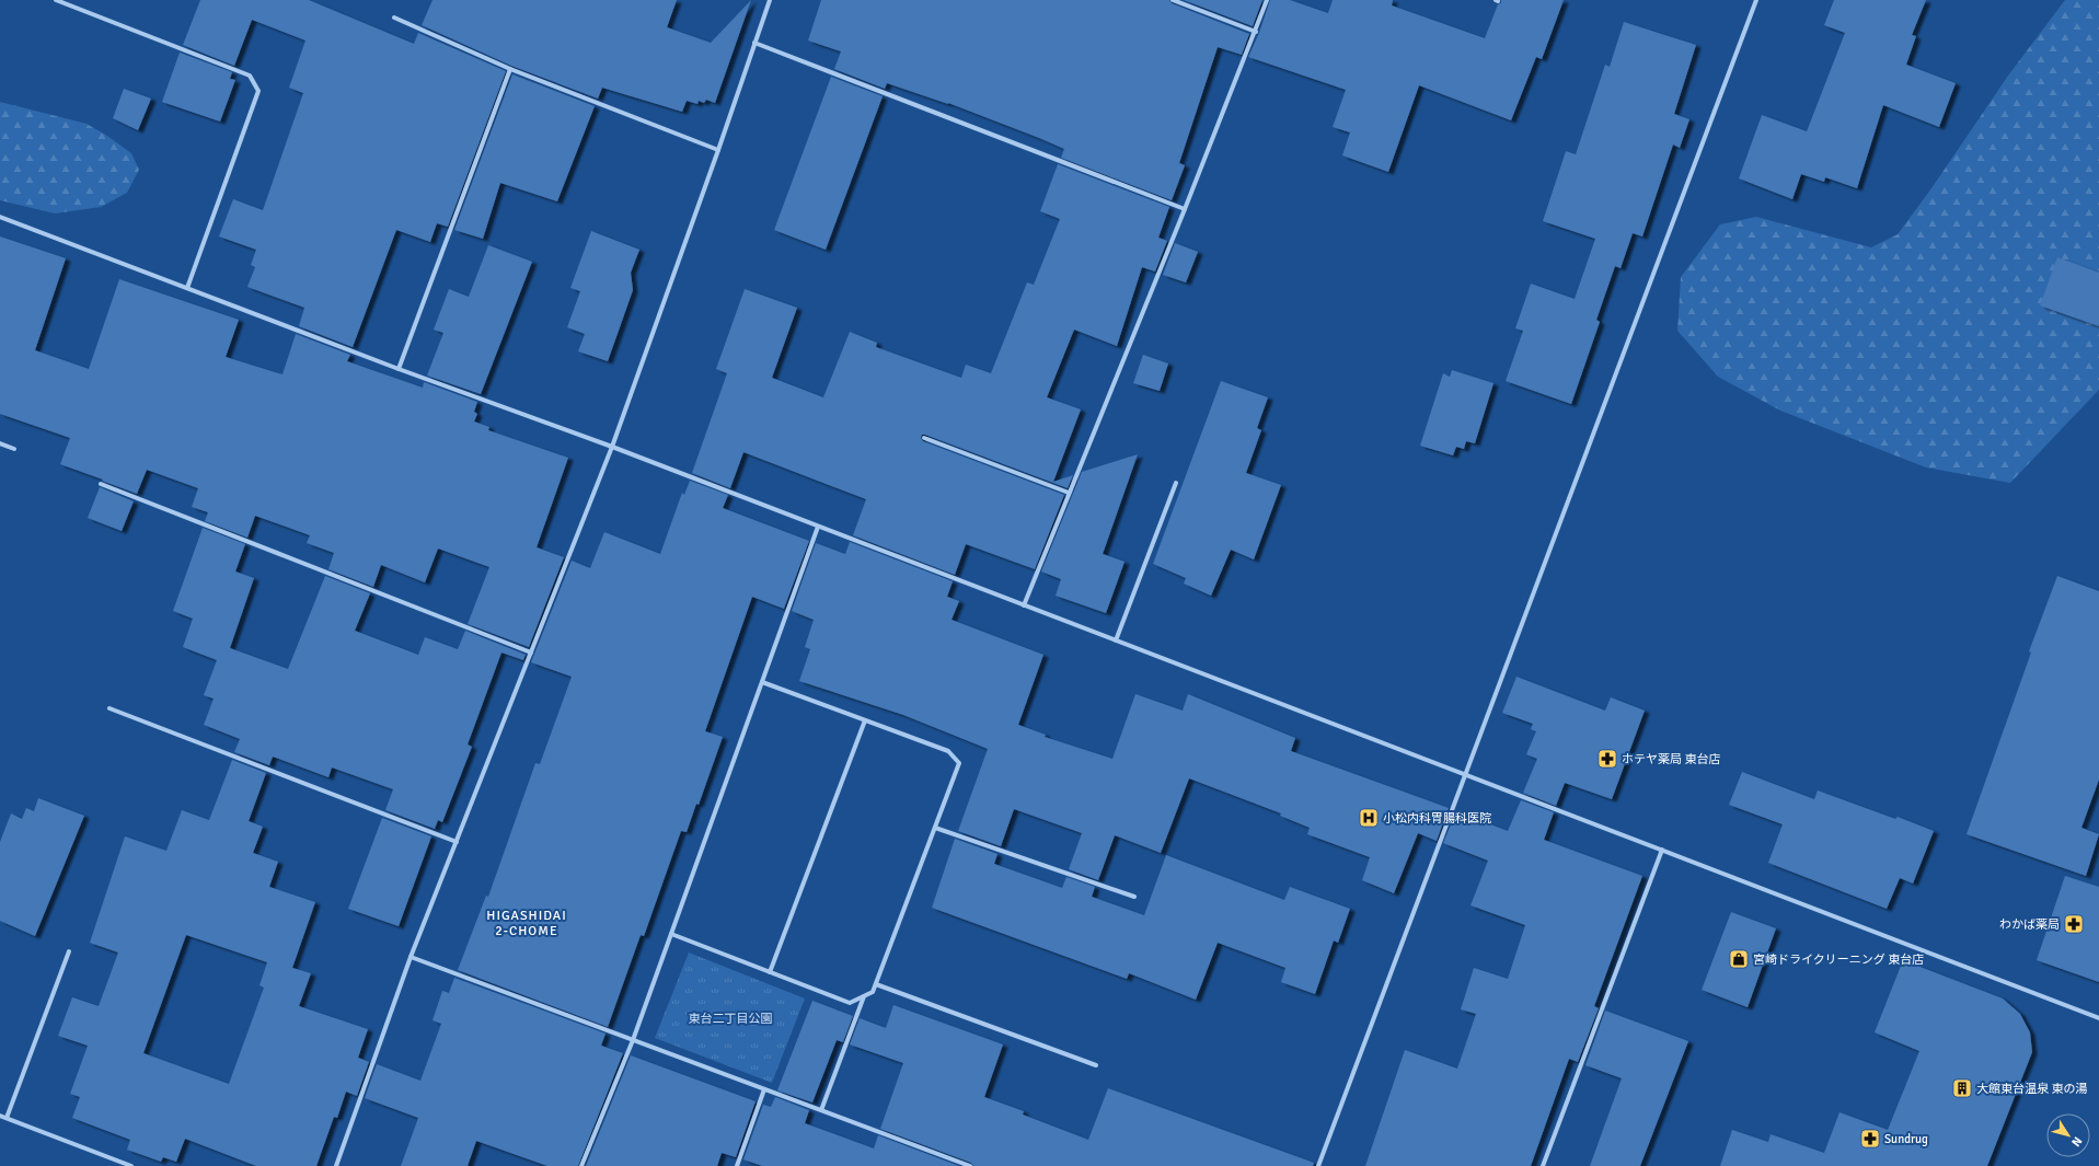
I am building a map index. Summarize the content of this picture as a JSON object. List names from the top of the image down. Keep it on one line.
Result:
{"districts":["HIGASHIDAI 2-CHOME"],"parks":["東台二丁目公園"],"places":{"pharmacy":["ホテヤ薬局 東台店","わかば薬局","Sundrug"],"hospital":["小松内科胃腸科医院"],"shop":["宮崎ドライクリーニング 東台店"],"building":["大館東台温泉 東の湯"]},"north":"bottom right"}
